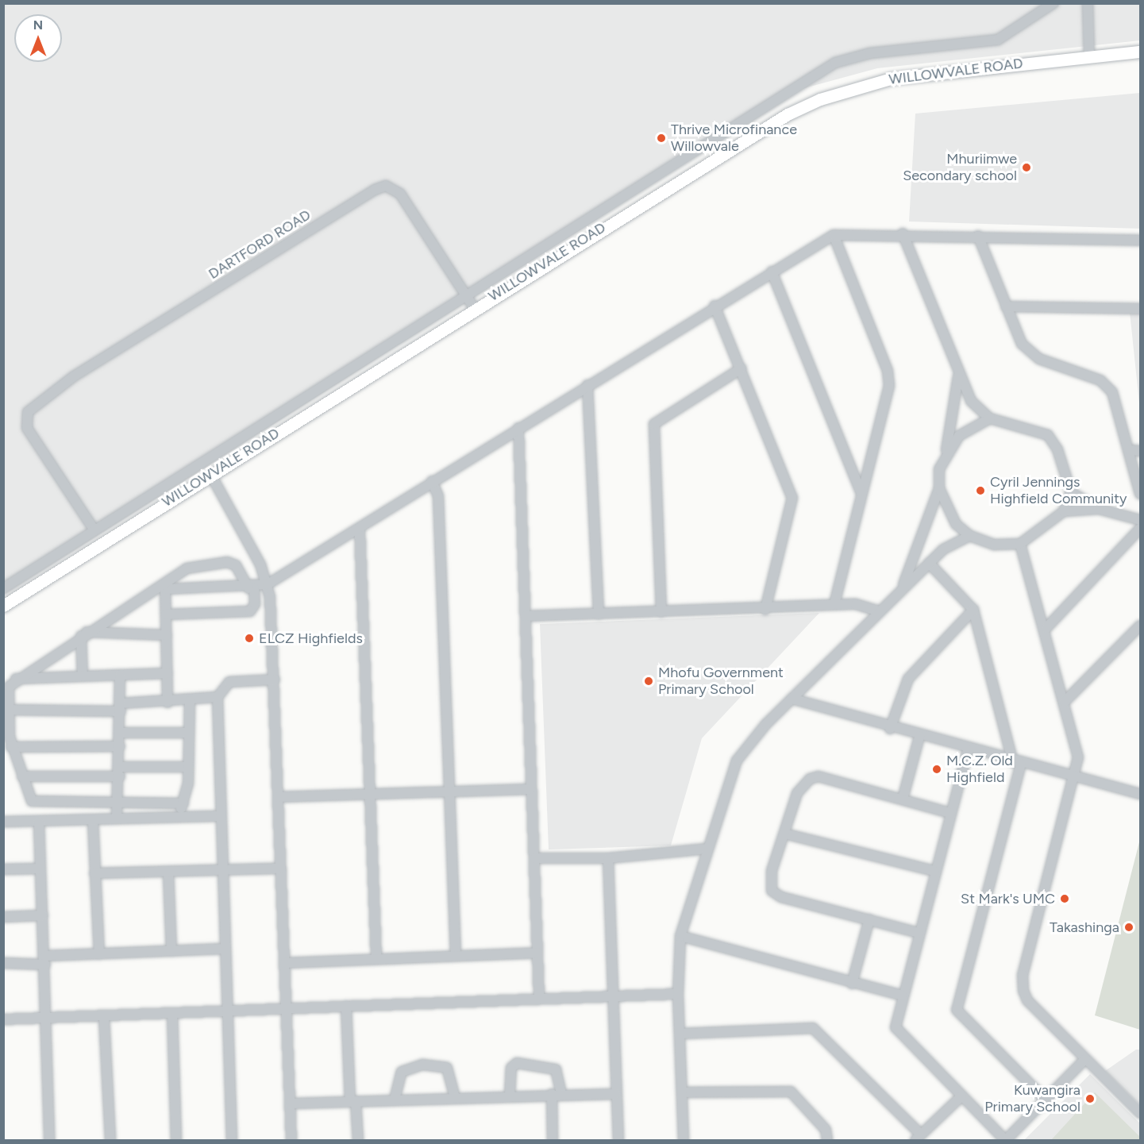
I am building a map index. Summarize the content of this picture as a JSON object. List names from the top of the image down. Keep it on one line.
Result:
{"streets":{"main road":["WILLOWVALE ROAD"],"street":["DARTFORD ROAD"]},"crossings":[["WILLOWVALE ROAD","DARTFORD ROAD"]],"places":["Thrive Microfinance Willowvale","Mhuriimwe Secondary school","Cyril Jennings Highfield Community","ELCZ Highfields","Mhofu Government Primary School","M.C.Z. Old Highfield","St Mark's UMC","Takashinga","Kuwangira Primary School"],"north":"top"}
